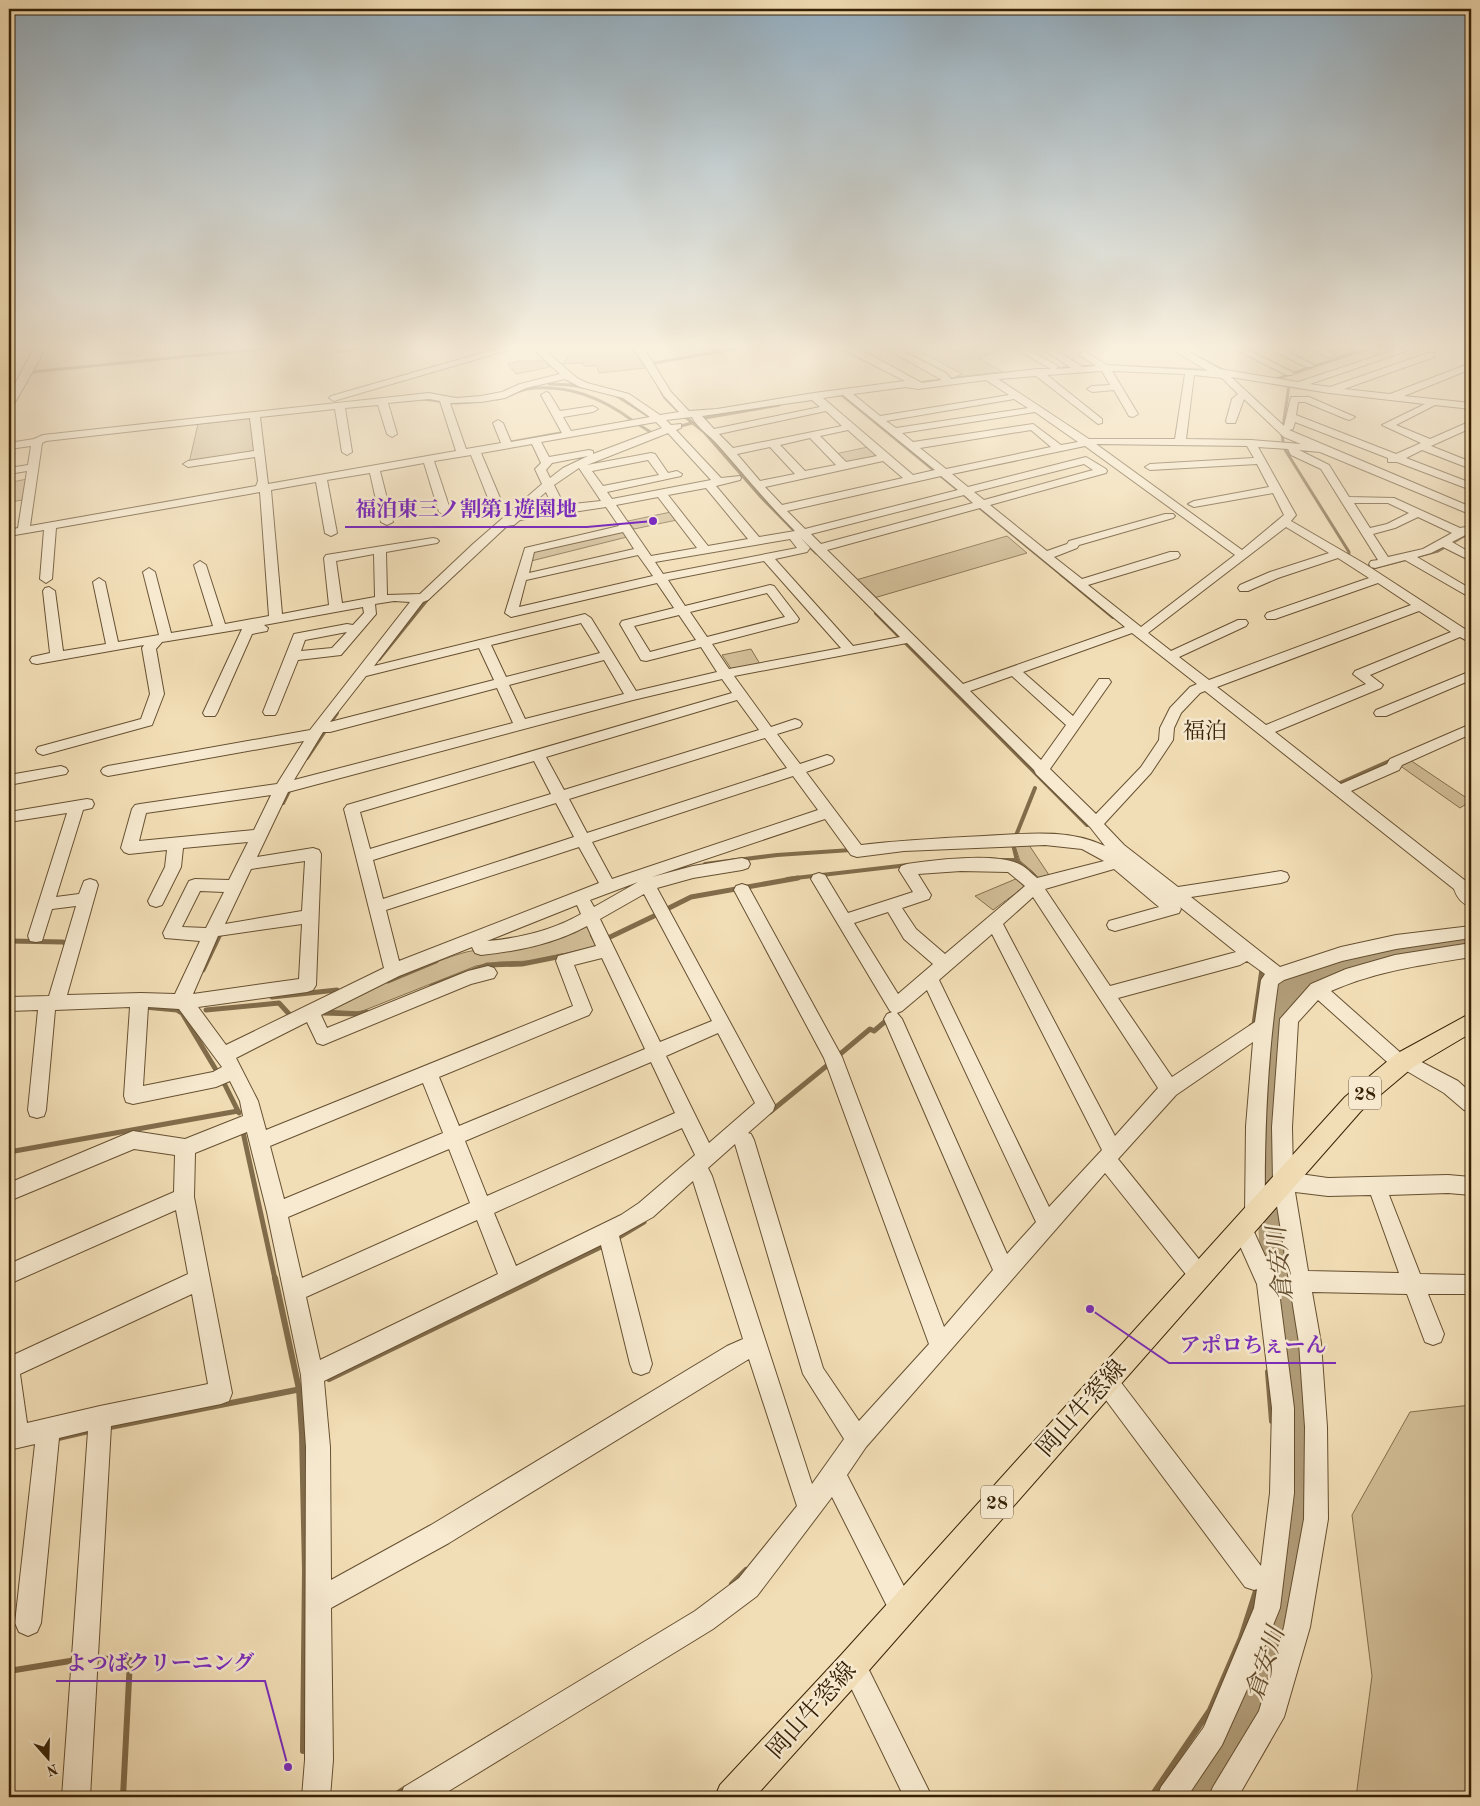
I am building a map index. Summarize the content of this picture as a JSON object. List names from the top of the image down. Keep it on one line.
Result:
{"streets":{"main road":["28","岡山牛窓線"]},"districts":["福泊"],"water":["倉安川"],"places":["福泊東三ノ割第1遊園地","アポロちぇーん","よつばクリーニング"],"north":"bottom"}
